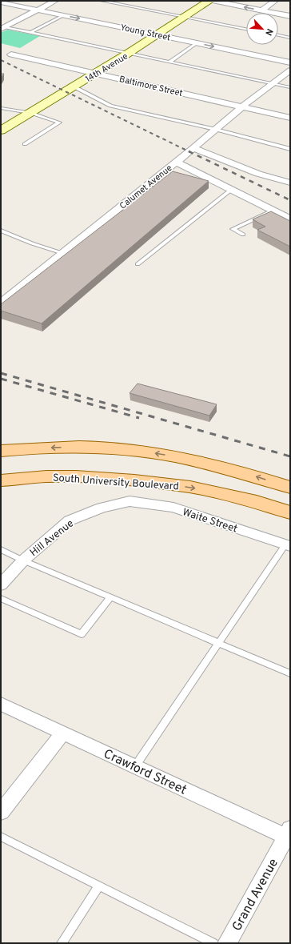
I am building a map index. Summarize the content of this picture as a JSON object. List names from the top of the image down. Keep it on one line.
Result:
{"streets":{"main road":["14th Avenue","South University Boulevard"],"street":["Young Street","Baltimore Street","Calumet Avenue","Waite Street","Hill Avenue","Crawford Street","Grand Avenue"]},"crossings":[["Young Street","14th Avenue"],["14th Avenue","Baltimore Street"],["Baltimore Street","Calumet Avenue"],["Waite Street","Hill Avenue"],["Crawford Street","Grand Avenue"]],"north":"bottom right"}
